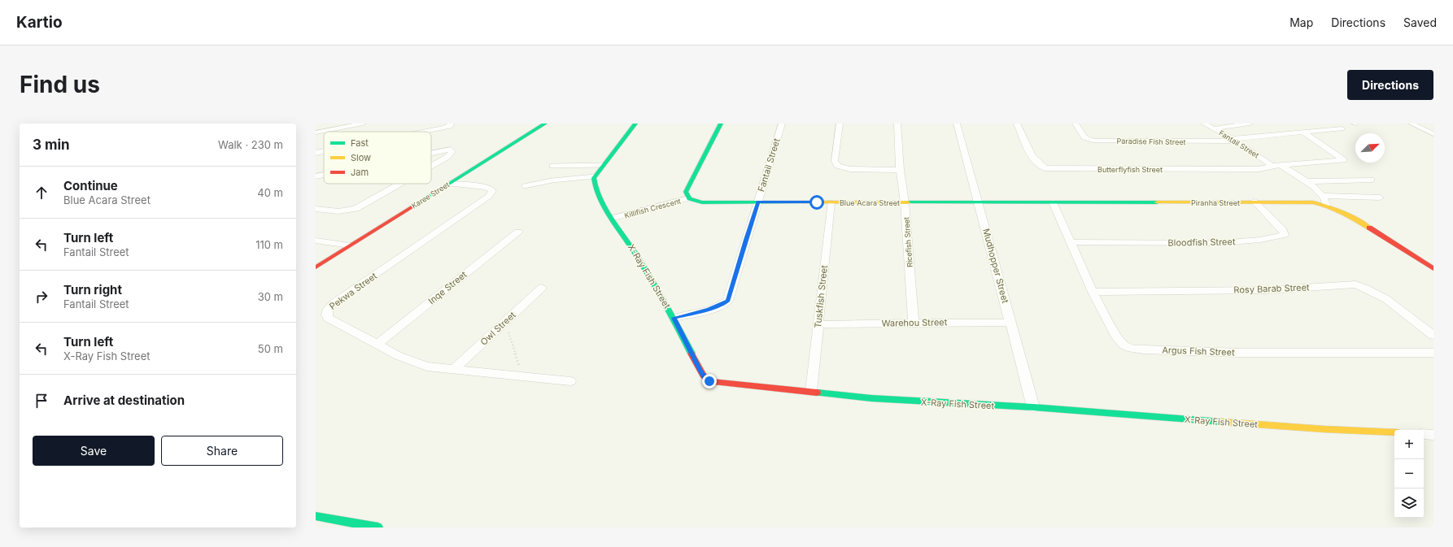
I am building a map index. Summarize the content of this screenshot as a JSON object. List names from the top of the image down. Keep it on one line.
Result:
{"streets":{"street":["Paradise Fish Street","Fantail Street","Butterflyfish Street","Karee Street","Blue Acara Street","Piranha Street","Killifish Crescent","Ricefish Street","Bloodfish Street","Mudhopper Street","X-Ray Fish Street","Inqe Street","Rosy Barab Street","Pekwa Street","Tuskfish Street","Warehou Street","Owl Street","Argus Fish Street"]},"crossings":[["Paradise Fish Street","Fantail Street"],["Paradise Fish Street","Butterflyfish Street"],["Fantail Street","Butterflyfish Street"],["Fantail Street","Blue Acara Street"],["Fantail Street","X-Ray Fish Street"],["Karee Street","Pekwa Street"],["Blue Acara Street","Piranha Street"],["Blue Acara Street","Killifish Crescent"],["Blue Acara Street","Ricefish Street"],["Blue Acara Street","Mudhopper Street"],["Blue Acara Street","Tuskfish Street"],["Piranha Street","Bloodfish Street"],["Piranha Street","Mudhopper Street"],["Piranha Street","Argus Fish Street"],["Killifish Crescent","X-Ray Fish Street"],["Ricefish Street","Warehou Street"],["Bloodfish Street","Argus Fish Street"],["Mudhopper Street","X-Ray Fish Street"],["Mudhopper Street","Warehou Street"],["X-Ray Fish Street","Tuskfish Street"],["Inqe Street","Pekwa Street"],["Rosy Barab Street","Argus Fish Street"],["Pekwa Street","Owl Street"],["Tuskfish Street","Warehou Street"]],"legend":["Fast","Slow","Jam"],"north":"top right","page":{"header":"Kartio","nav":["Map","Directions","Saved"],"buttons":["Directions",["Save","Share"]],"title":"Find us","heading":["3 min","Walk · 230 m"],"list":[["Continue","Blue Acara Street","40 m"],["Turn left","Fantail Street","110 m"],["Turn right","Fantail Street","30 m"],["Turn left","X-Ray Fish Street","50 m"],"Arrive at destination"],"map_buttons":["+","−"]}}
